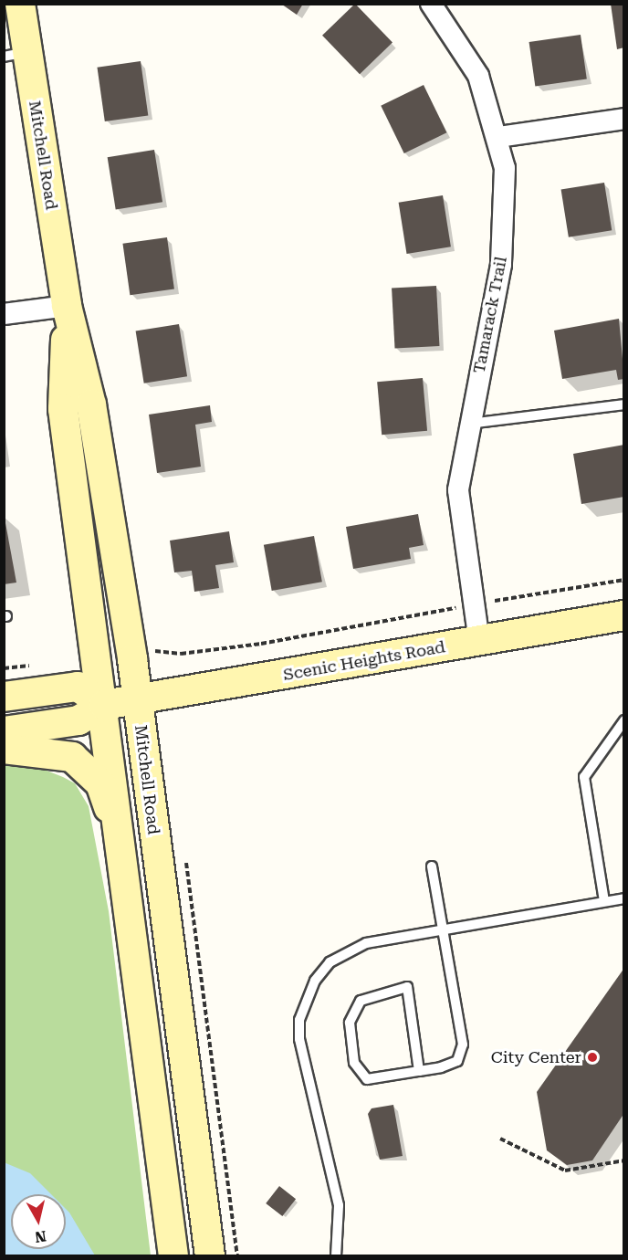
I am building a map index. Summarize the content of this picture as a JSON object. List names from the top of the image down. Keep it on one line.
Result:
{"streets":{"main road":["Mitchell Road","Scenic Heights Road"],"street":["Tamarack Trail"]},"crossings":[["Mitchell Road","Scenic Heights Road"],["Tamarack Trail","Scenic Heights Road"]],"places":["City Center"],"north":"bottom"}
